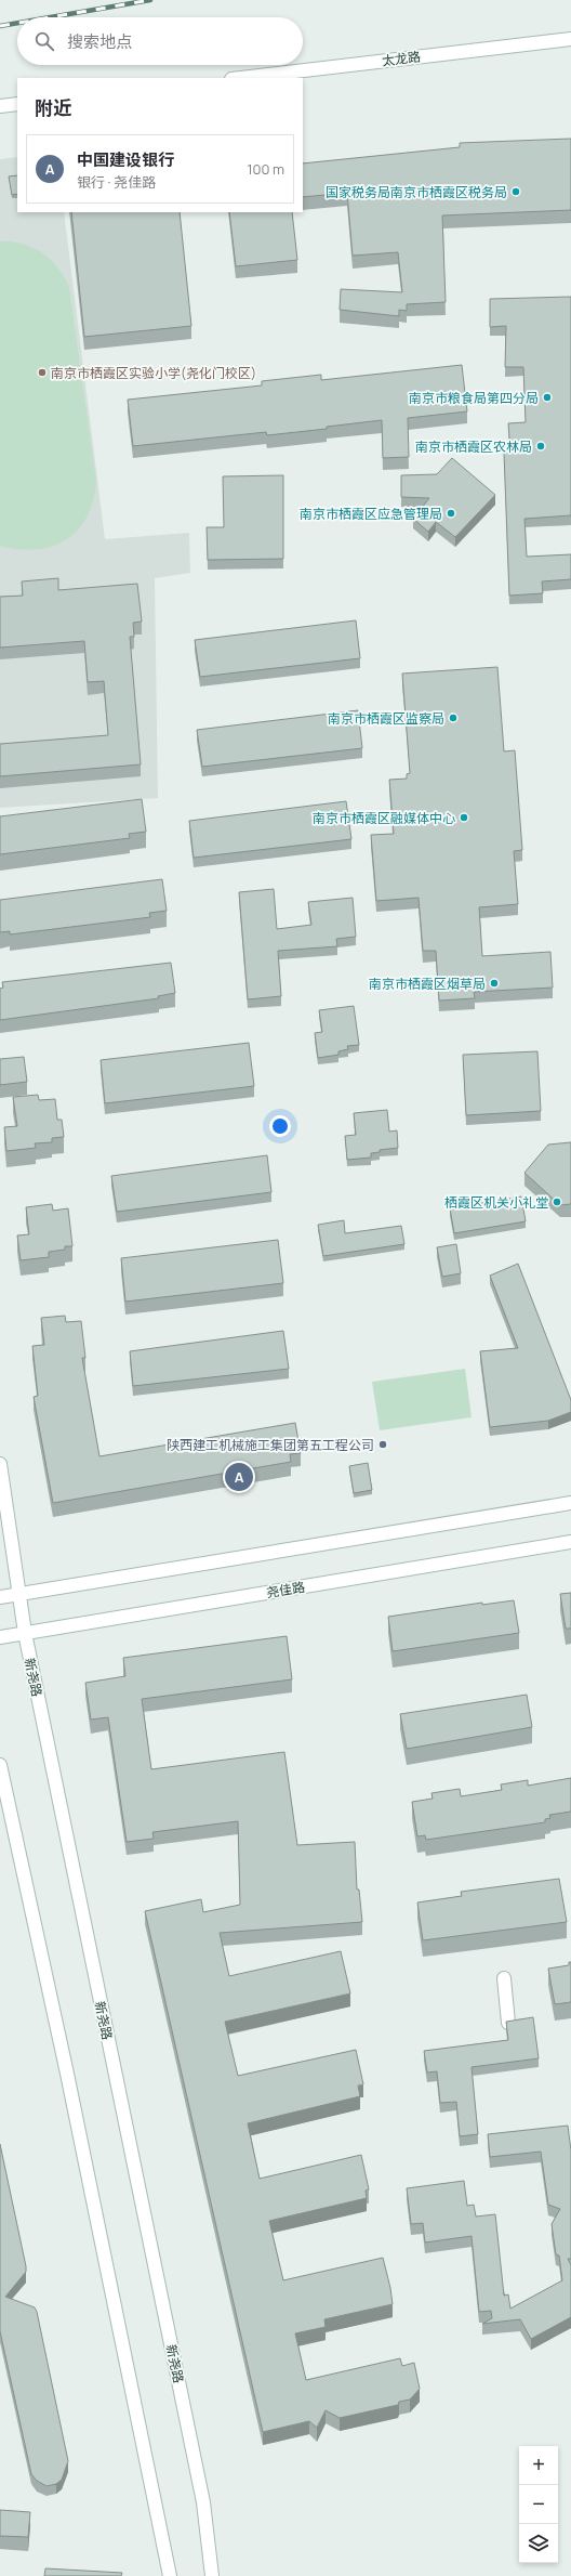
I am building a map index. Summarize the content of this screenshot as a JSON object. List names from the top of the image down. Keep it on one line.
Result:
{"streets":{"main road":["太龙路","尧佳路","新尧路"]},"crossings":[["尧佳路","新尧路"]],"places":["国家税务局南京市栖霞区税务局","南京市栖霞区实验小学(尧化门校区)","南京市粮食局第四分局","南京市栖霞区农林局","南京市栖霞区应急管理局","南京市栖霞区监察局","南京市栖霞区融媒体中心","南京市栖霞区烟草局","栖霞区机关小礼堂","陕西建工机械施工集团第五工程公司"],"page":{"search":"搜索地点","heading":"附近","list":[{"mark":"A","name":"中国建设银行","note":"银行 · 尧佳路","value":"100 m"}],"pins":"A","map_buttons":["+","−"]}}
